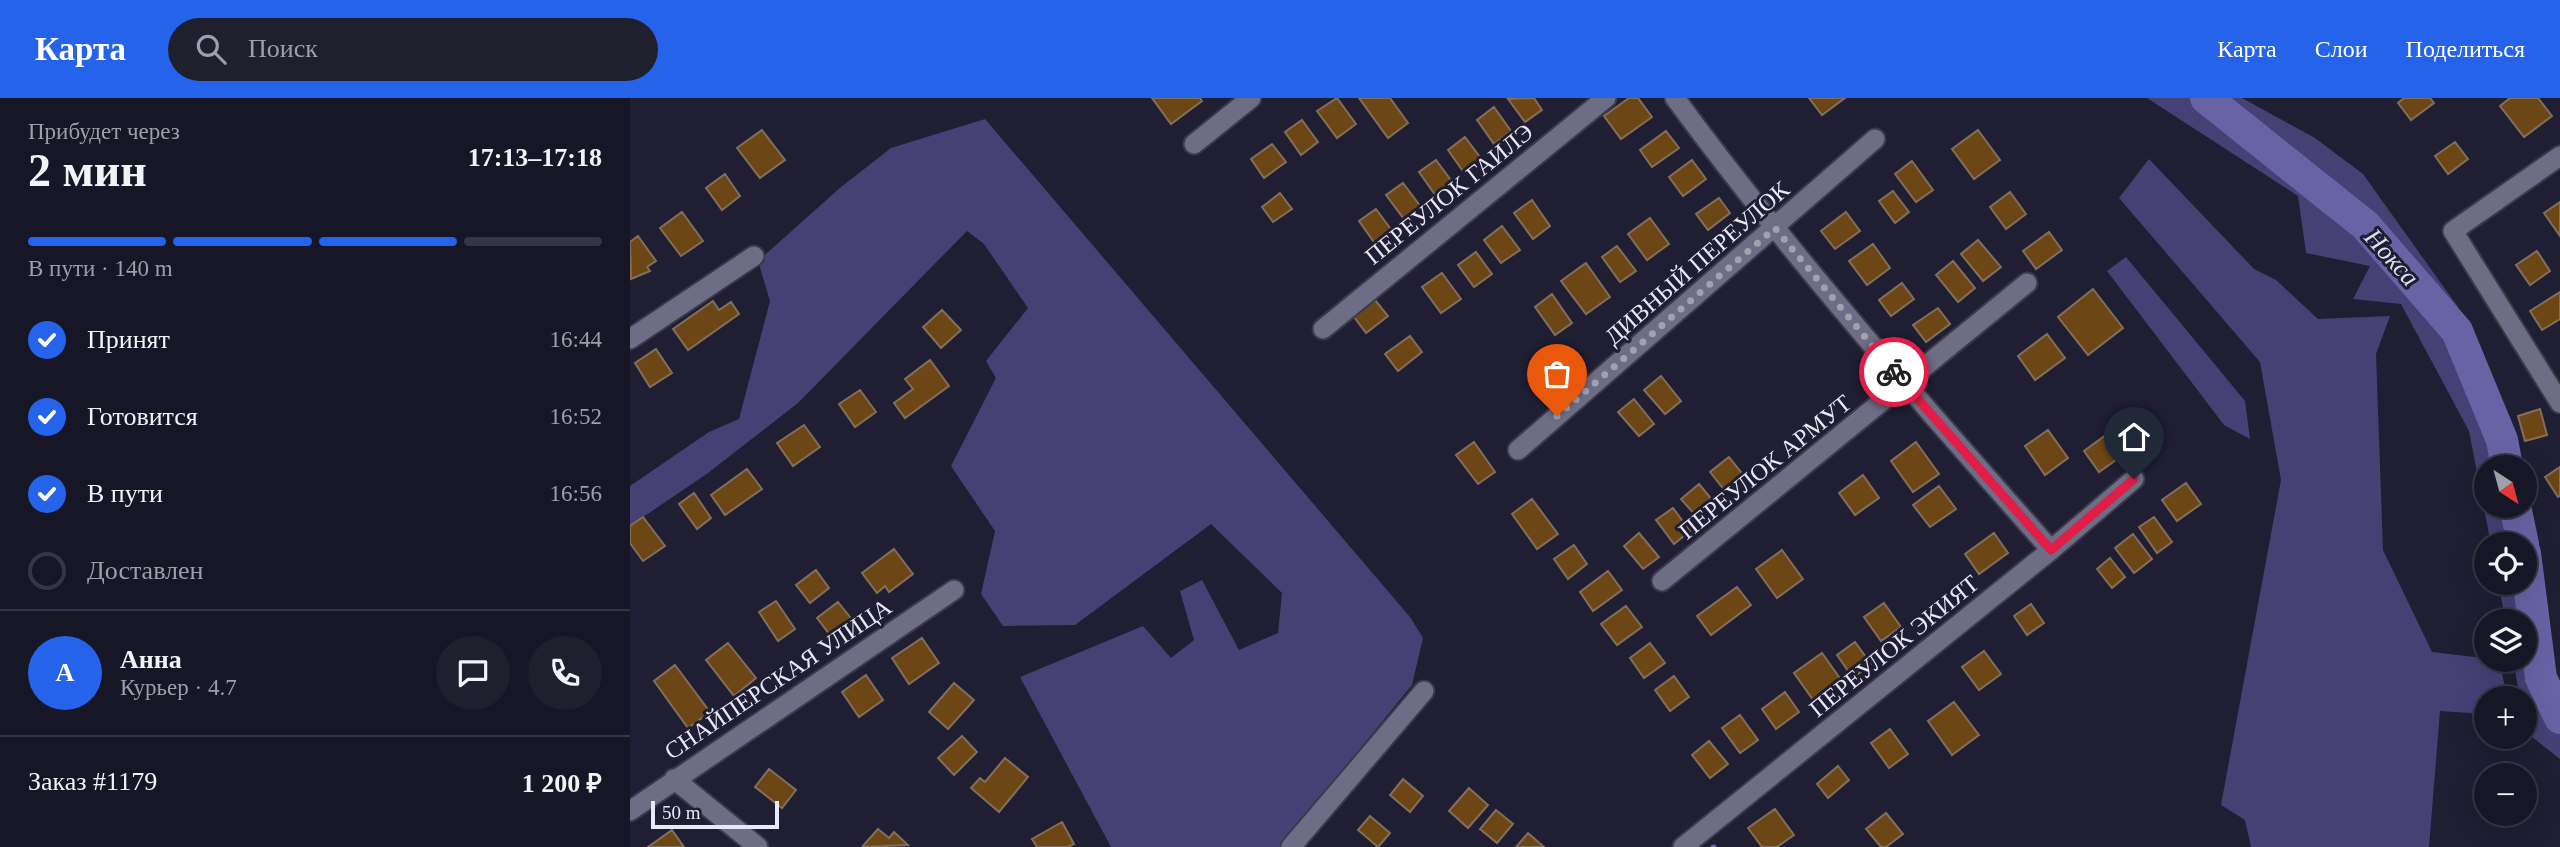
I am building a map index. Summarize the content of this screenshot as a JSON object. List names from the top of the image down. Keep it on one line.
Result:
{"streets":{"street":["ПЕРЕУЛОК ГАИЛЭ","ДИВНЫЙ ПЕРЕУЛОК","ПЕРЕУЛОК АРМУТ","ПЕРЕУЛОК ЭКИЯТ","СНАЙПЕРСКАЯ УЛИЦА"]},"water":["Нокса"],"scale_bar":"50 m","north":"bottom right","page":{"header":"Карта","search":"Поиск","nav":["Карта","Слои","Поделиться"],"heading":["2 мин","Прибудет через","17:13–17:18"],"panel":["Анна","Курьер · 4.7","Заказ #1179","1 200 ₽"],"bar":"В пути · 140 m","list":[["Принят","16:44"],["Готовится","16:52"],["В пути","16:56"],"Доставлен"],"map_buttons":["+","−"],"round":"А","scale":"50 m"}}
